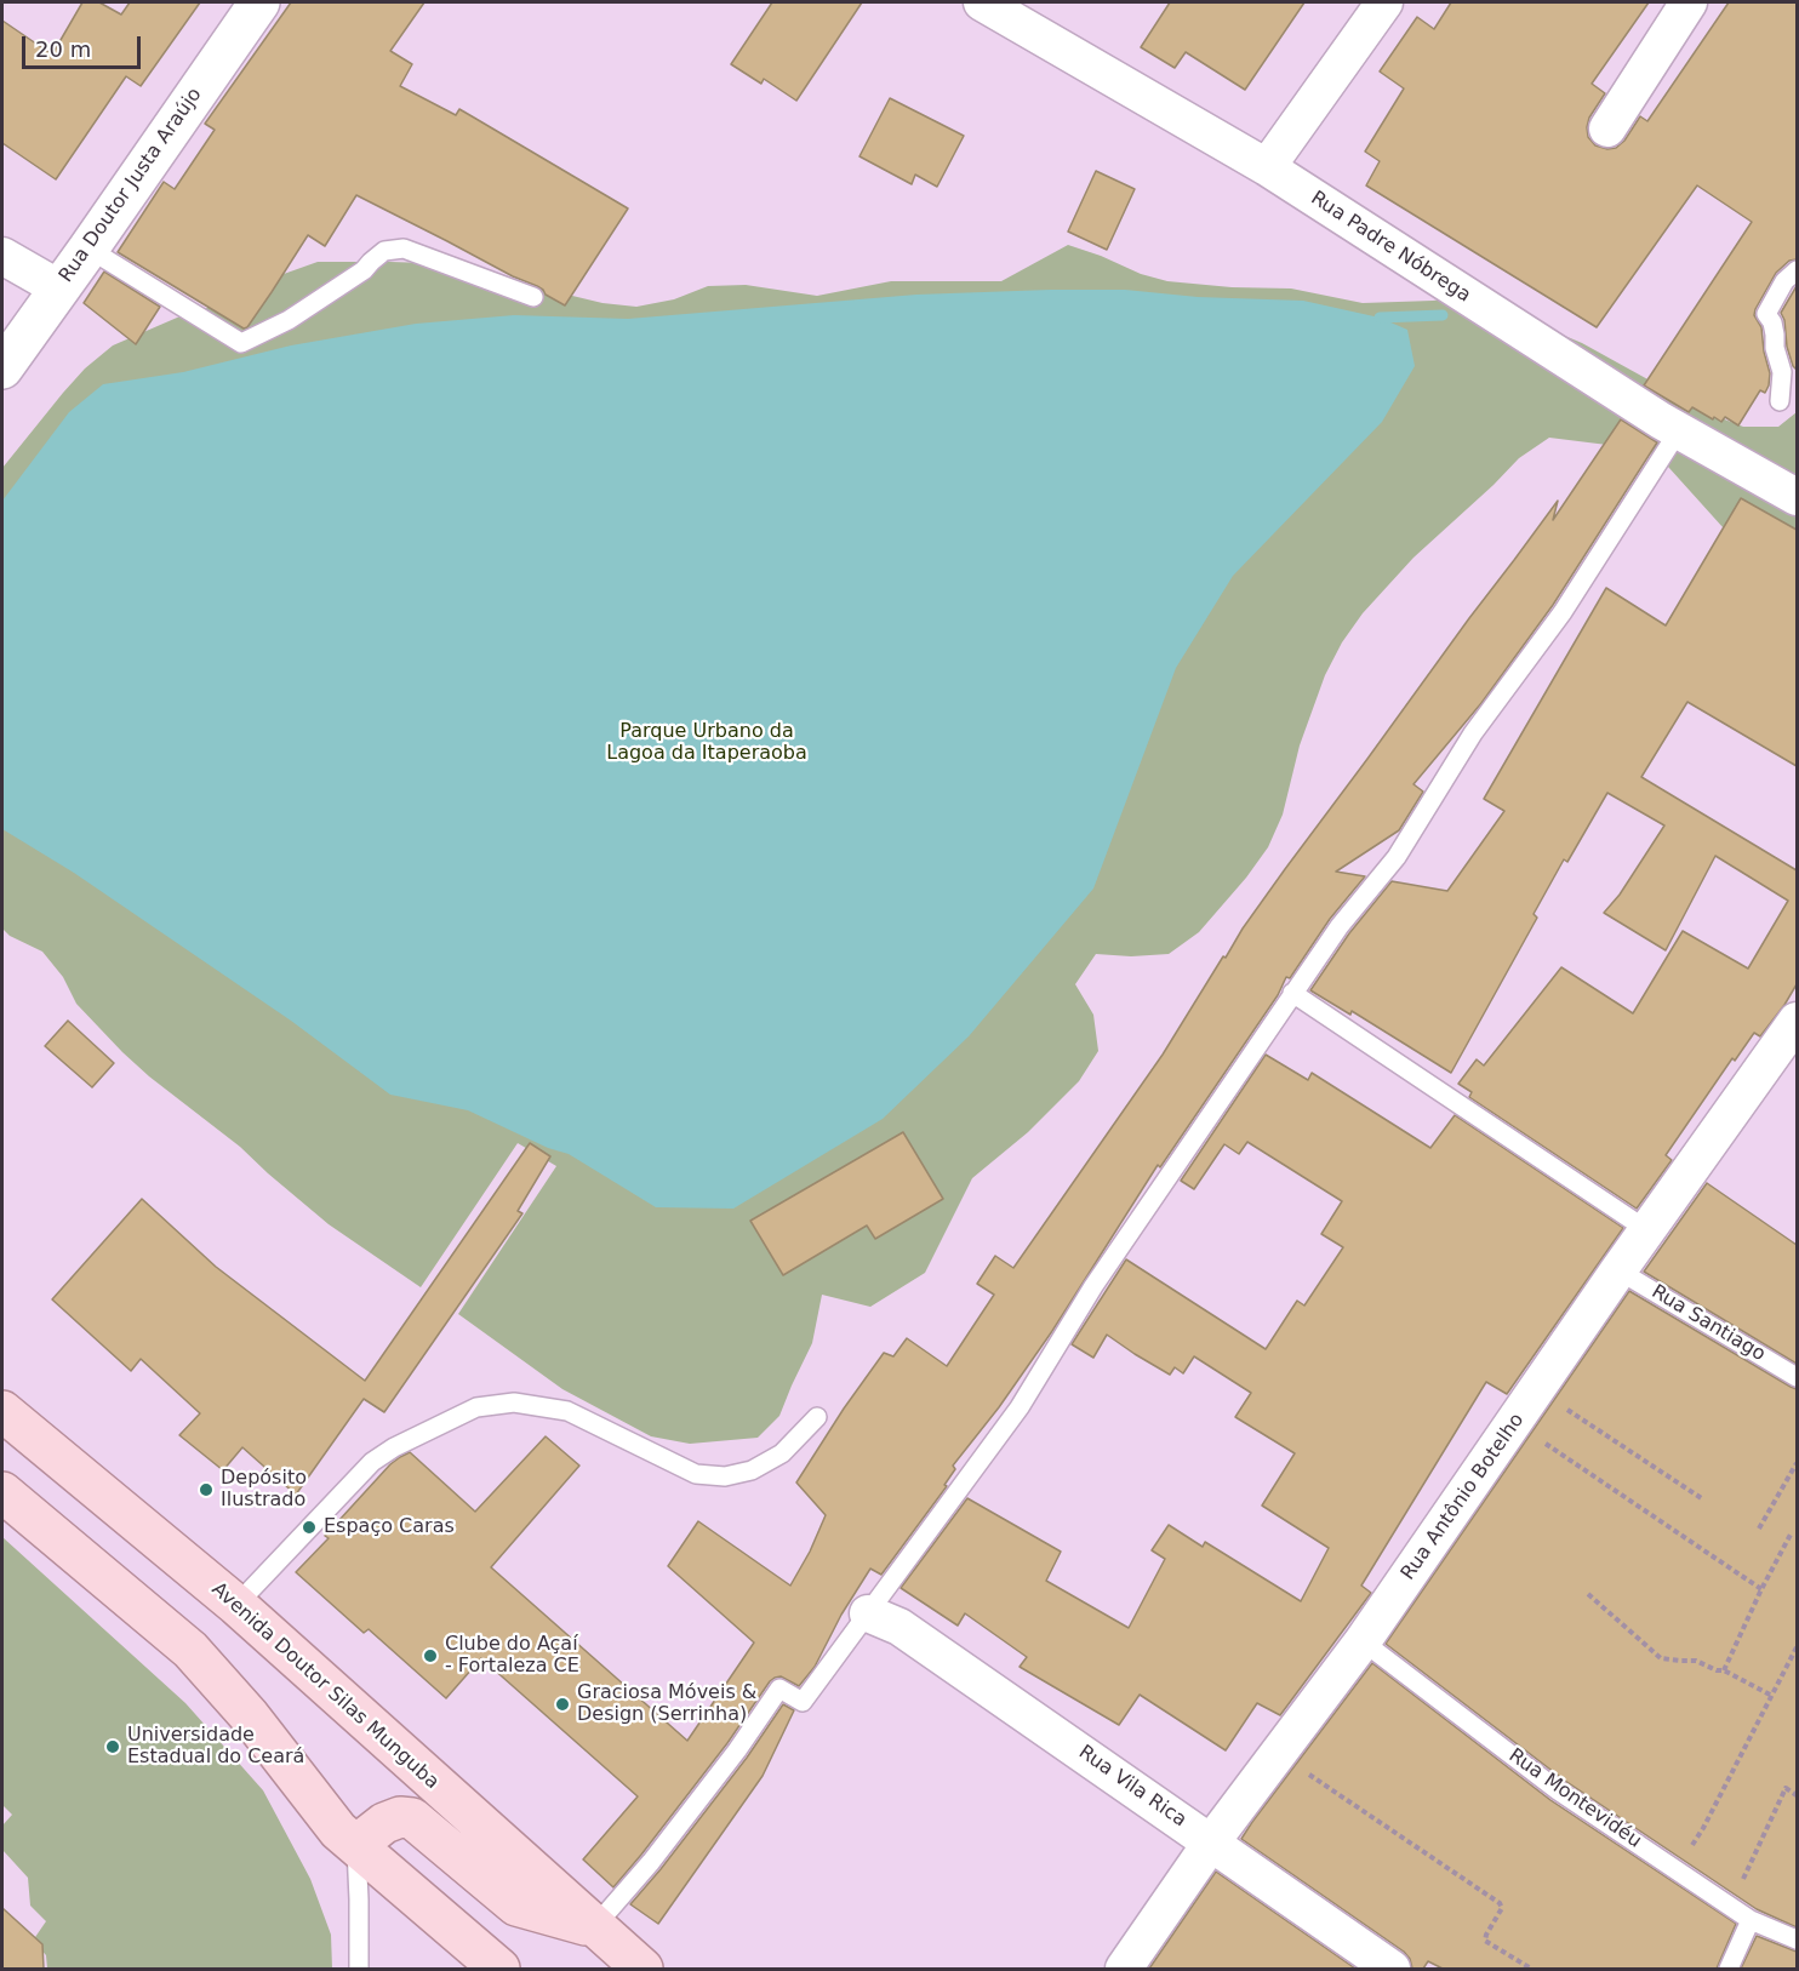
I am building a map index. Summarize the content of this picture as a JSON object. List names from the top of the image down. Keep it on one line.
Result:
{"streets":{"main road":["Avenida Doutor Silas Munguba"],"street":["Rua Doutor Justa Araújo","Rua Padre Nóbrega","Rua Antônio Botelho","Rua Vila Rica"],"lane":["Rua Santiago","Rua Montevidéu"]},"crossings":[["Rua Santiago","Rua Antônio Botelho"],["Rua Antônio Botelho","Rua Vila Rica"],["Rua Antônio Botelho","Rua Montevidéu"]],"parks":["Parque Urbano da Lagoa da Itaperaoba"],"places":["Depósito Ilustrado","Espaço Caras","Clube do Açaí - Fortaleza CE","Graciosa Móveis & Design (Serrinha)","Universidade Estadual do Ceará"],"scale_bar":"20 m"}
